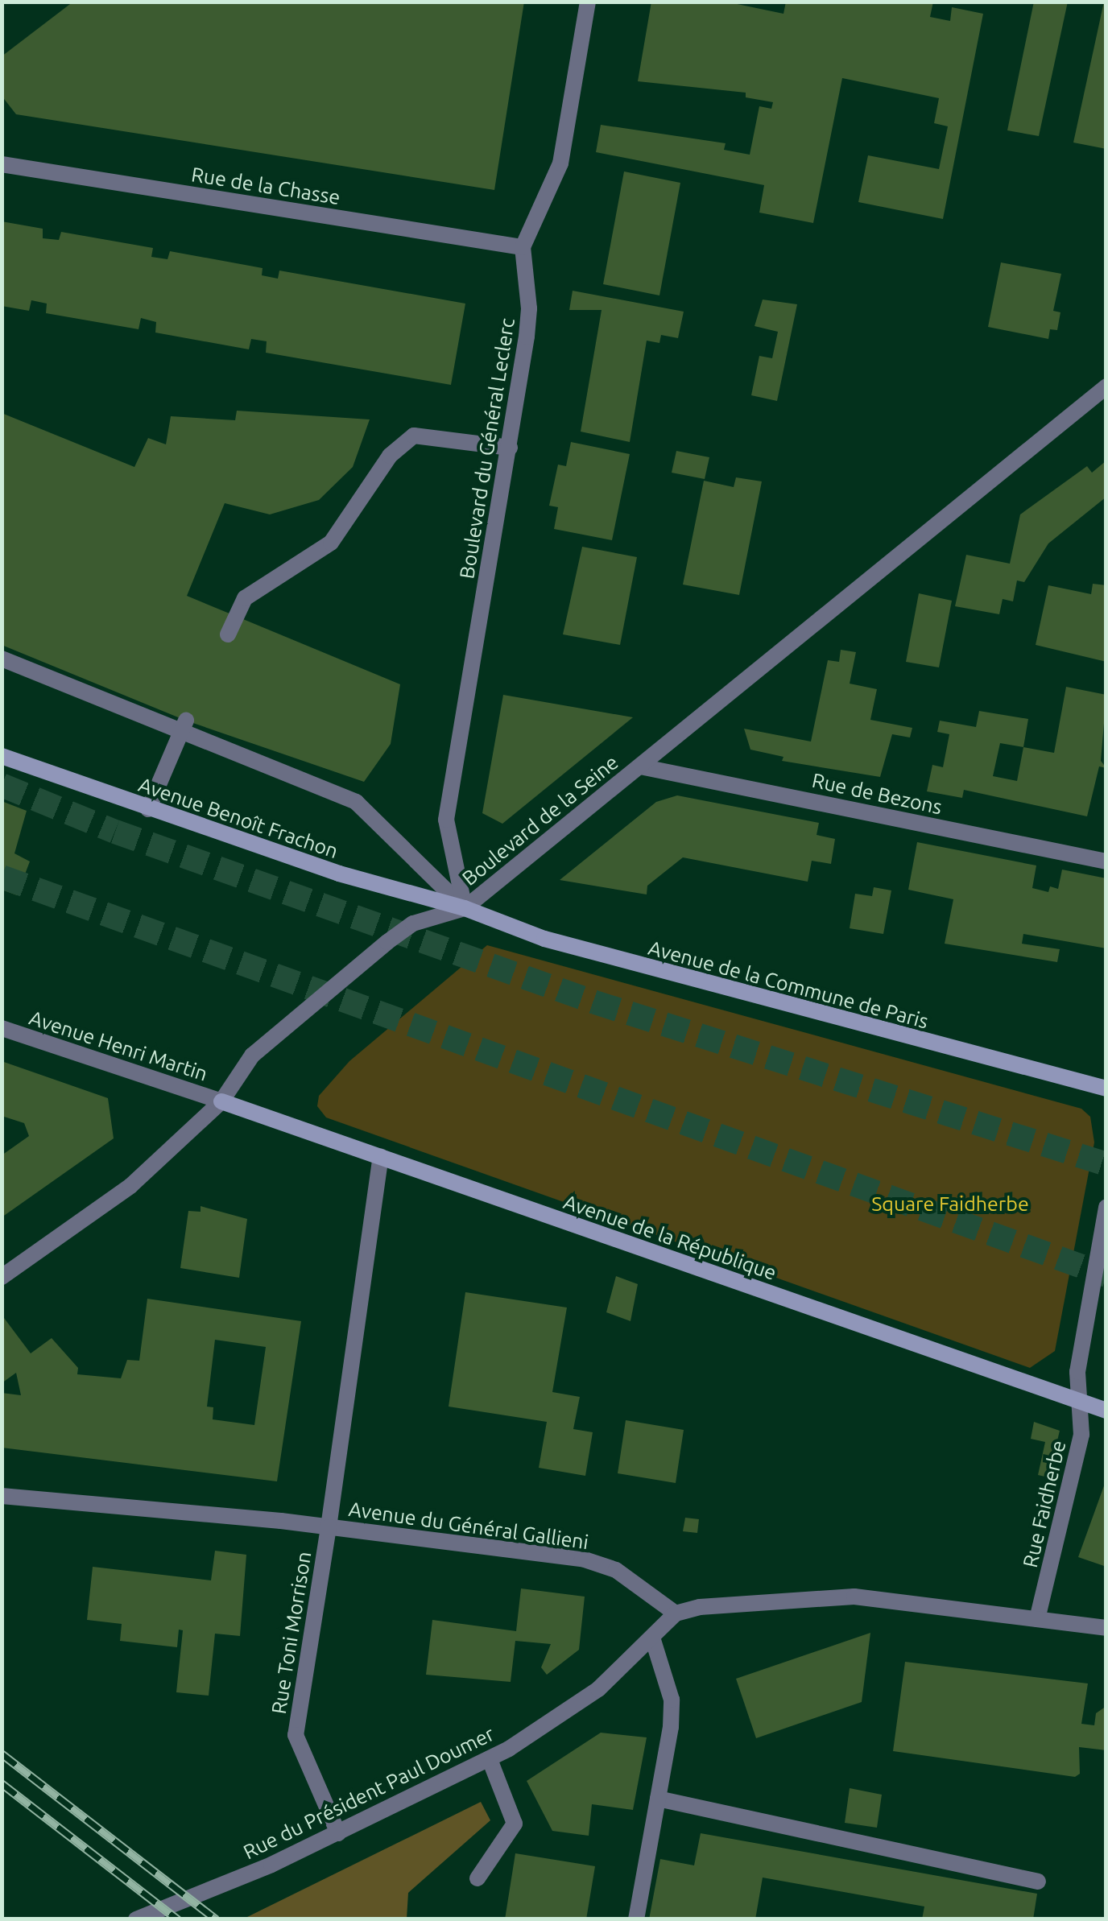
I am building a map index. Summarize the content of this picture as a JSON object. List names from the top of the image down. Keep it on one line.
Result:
{"streets":{"main road":["Avenue Benoît Frachon","Avenue de la Commune de Paris","Avenue de la République"],"street":["Rue de la Chasse","Boulevard du Général Leclerc","Rue de Bezons","Boulevard de la Seine","Avenue Henri Martin","Rue Faidherbe","Avenue du Général Gallieni","Rue Toni Morrison","Rue du Président Paul Doumer"]},"crossings":[["Rue de la Chasse","Boulevard du Général Leclerc"],["Boulevard du Général Leclerc","Avenue Benoît Frachon"],["Boulevard du Général Leclerc","Boulevard de la Seine"],["Boulevard du Général Leclerc","Avenue de la Commune de Paris"],["Rue de Bezons","Boulevard de la Seine"],["Avenue Benoît Frachon","Boulevard de la Seine"],["Avenue Benoît Frachon","Avenue de la Commune de Paris"],["Boulevard de la Seine","Avenue de la Commune de Paris"],["Boulevard de la Seine","Avenue Henri Martin"],["Boulevard de la Seine","Avenue de la République"],["Avenue Henri Martin","Avenue de la République"],["Avenue de la République","Rue Faidherbe"],["Avenue de la République","Rue Toni Morrison"],["Avenue du Général Gallieni","Rue Toni Morrison"],["Avenue du Général Gallieni","Rue du Président Paul Doumer"],["Rue Toni Morrison","Rue du Président Paul Doumer"]],"parks":["Square Faidherbe"]}
